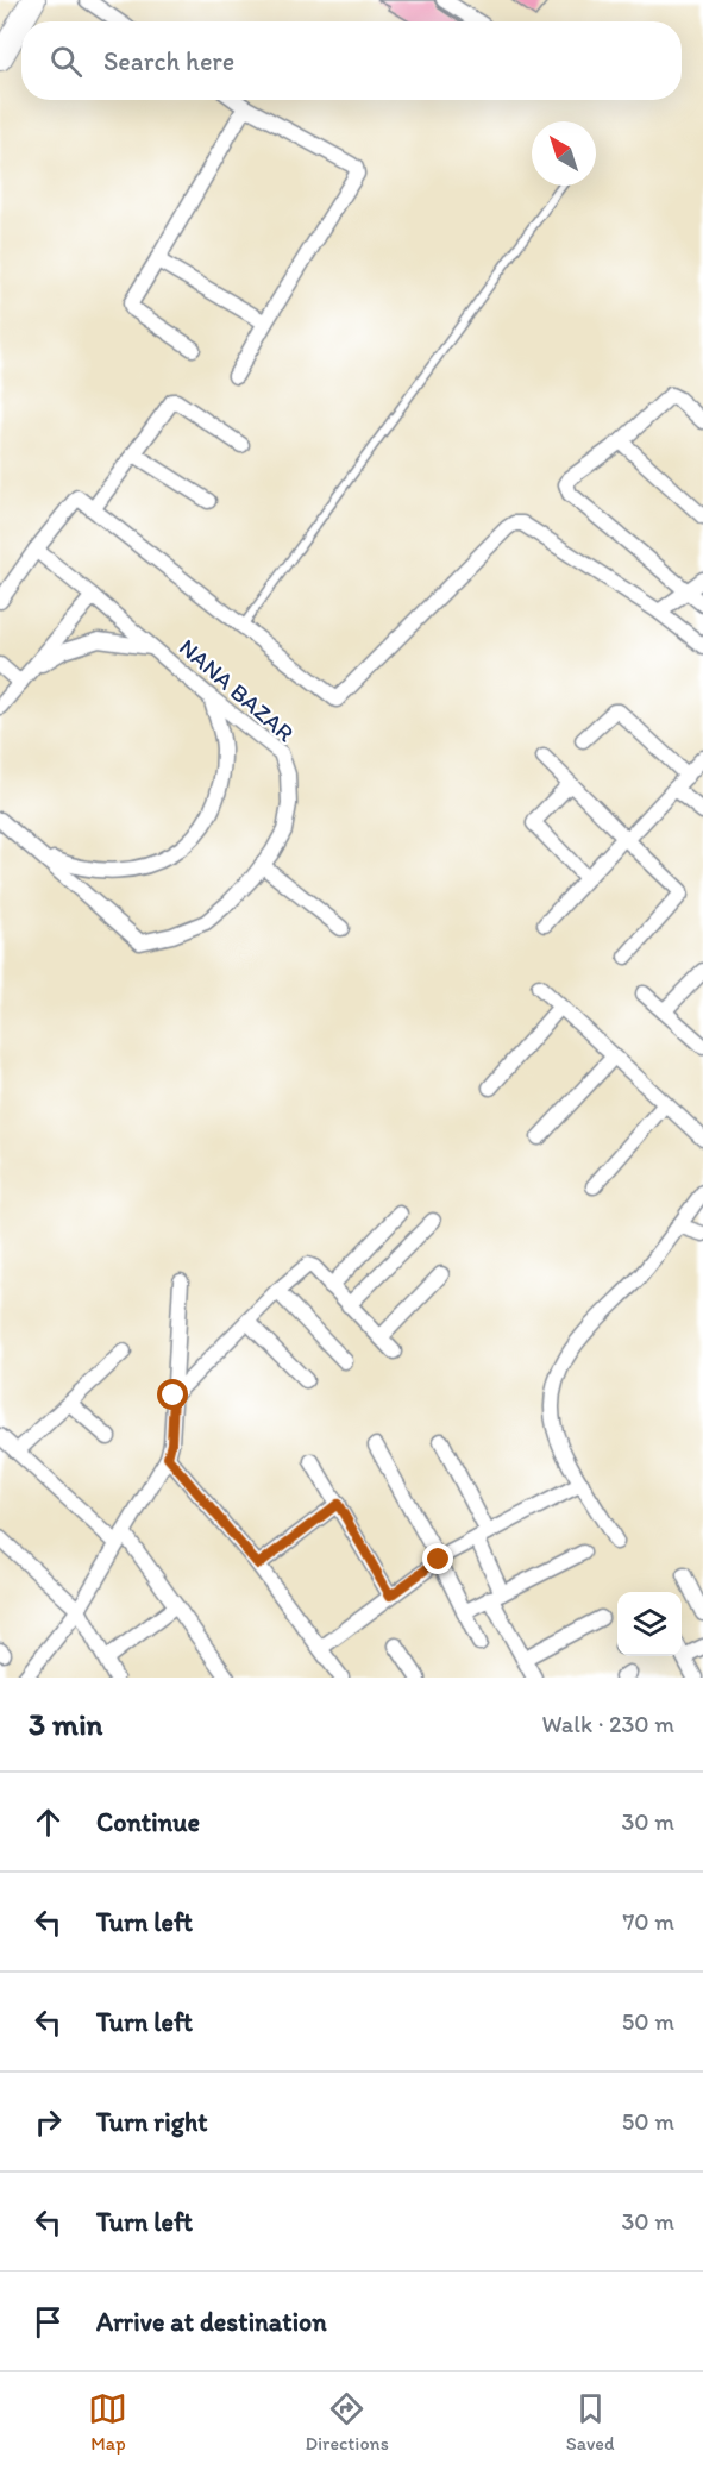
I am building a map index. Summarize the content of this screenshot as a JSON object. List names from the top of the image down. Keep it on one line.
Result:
{"streets":{"street":["NANA BAZAR"]},"north":"top left","page":{"search":"Search here","heading":["3 min","Walk · 230 m"],"list":[["Continue","30 m"],["Turn left","70 m"],["Turn left","50 m"],["Turn right","50 m"],["Turn left","30 m"],"Arrive at destination"],"nav":["Map","Directions","Saved"]}}
